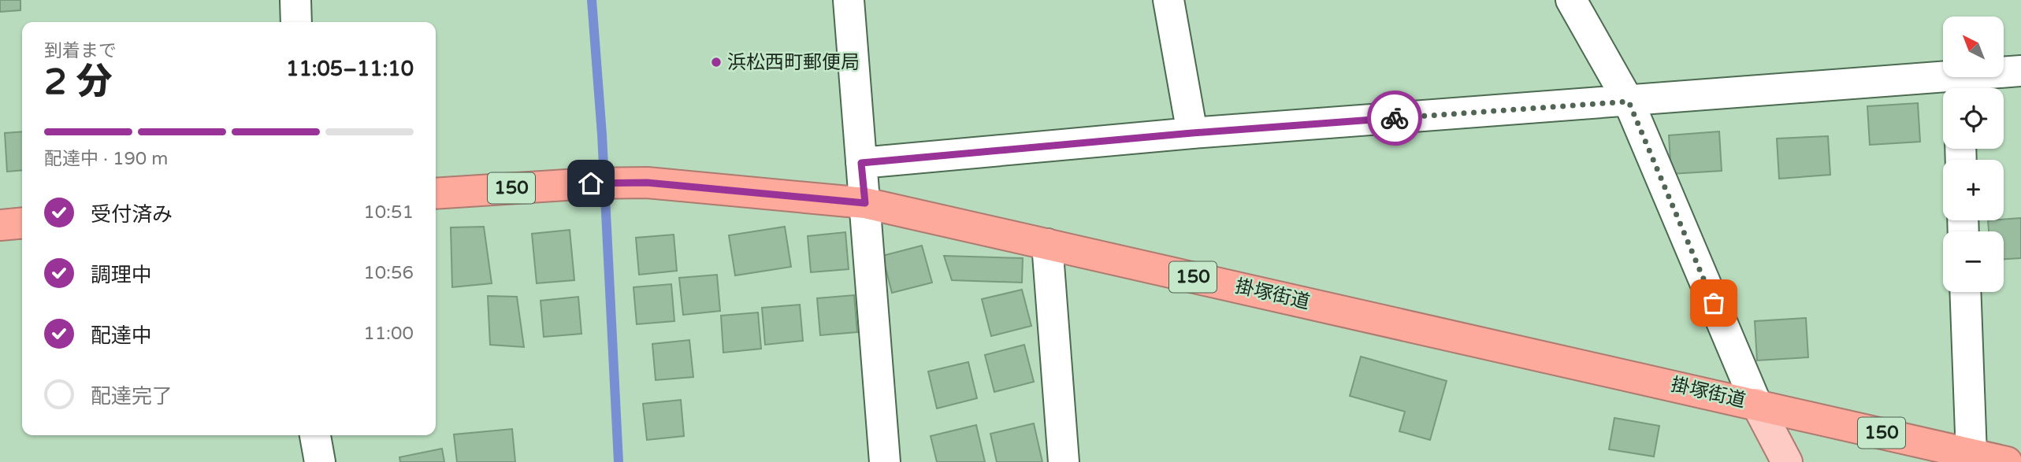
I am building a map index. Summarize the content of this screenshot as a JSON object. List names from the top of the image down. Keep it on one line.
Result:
{"streets":{"highway":["150","掛塚街道"]},"places":["浜松西町郵便局"],"north":"top left","page":{"map_buttons":["+","−"],"heading":["2 分","到着まで","11:05–11:10"],"bar":"配達中 · 190 m","list":[["受付済み","10:51"],["調理中","10:56"],["配達中","11:00"],"配達完了"]}}
